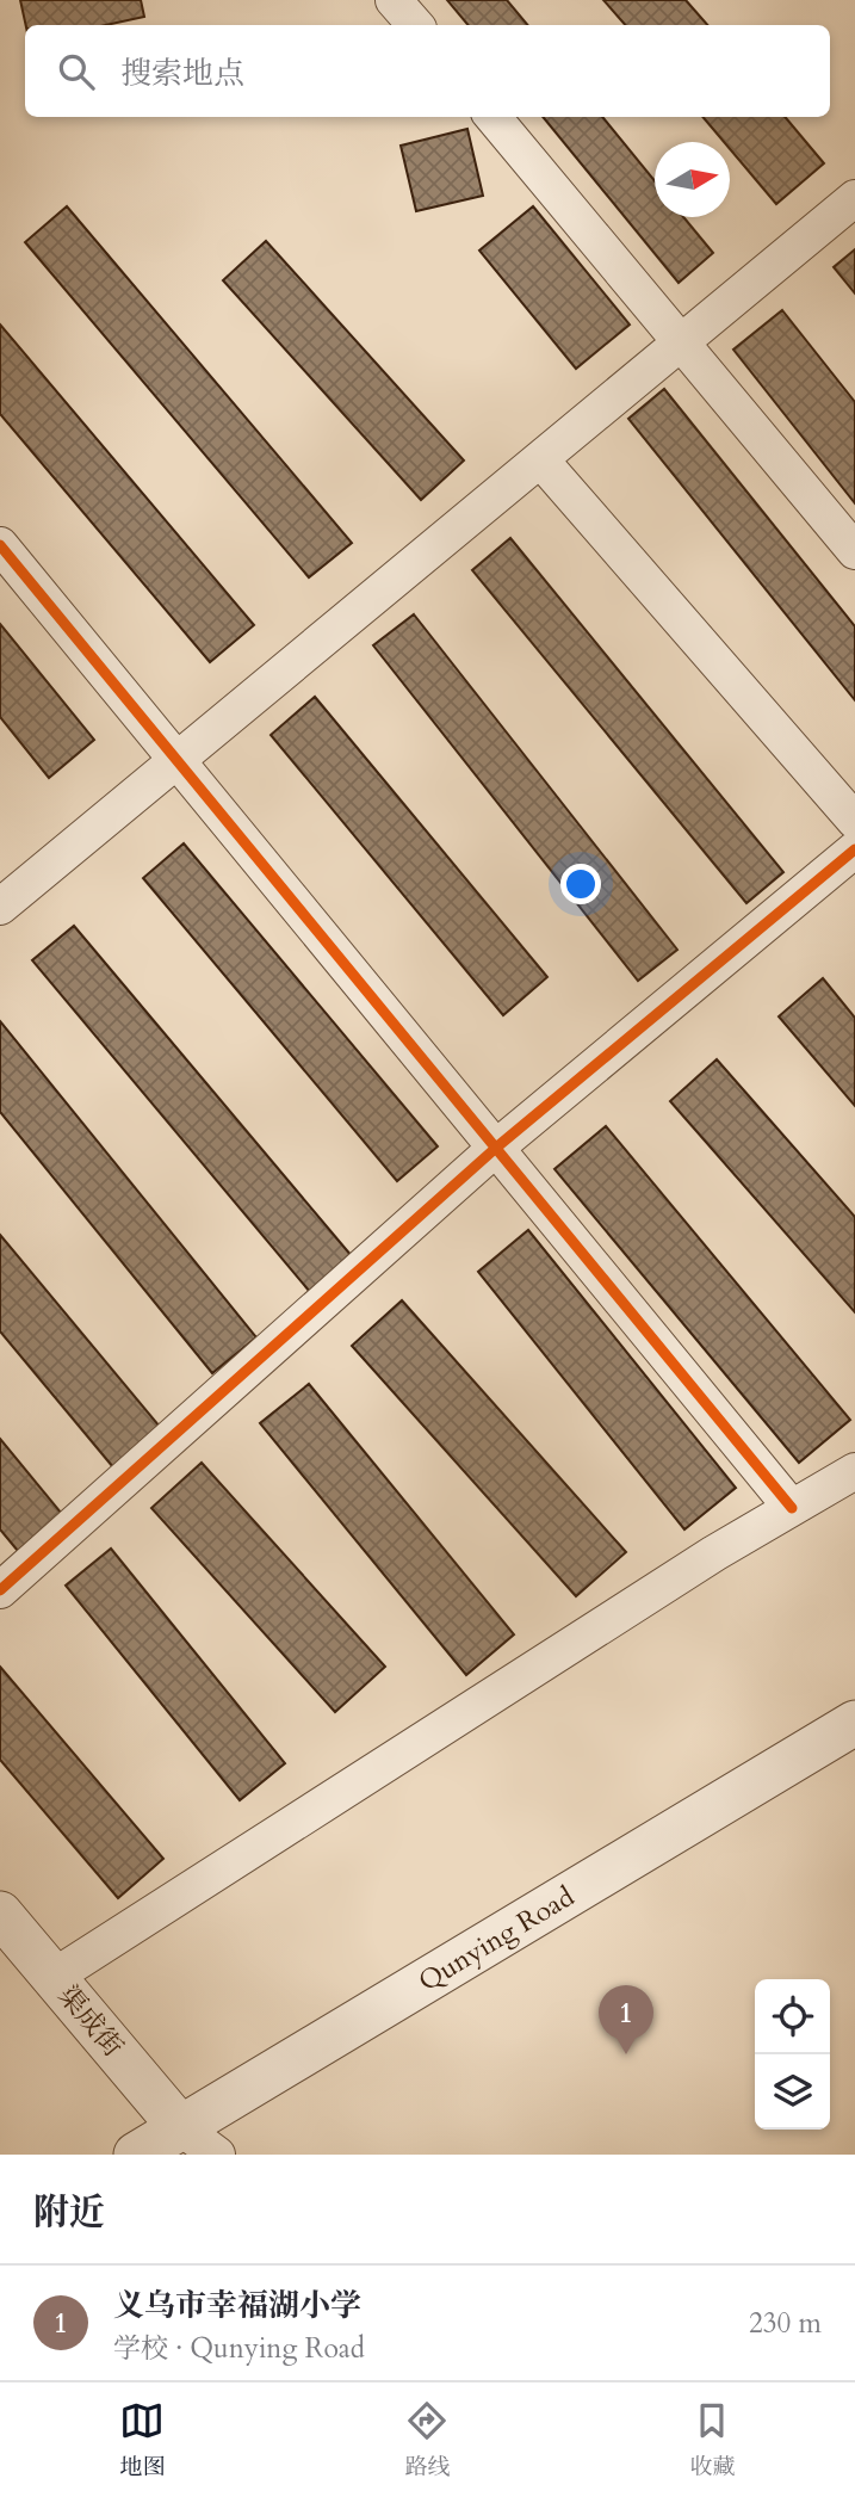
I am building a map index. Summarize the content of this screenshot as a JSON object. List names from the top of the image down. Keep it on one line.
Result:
{"streets":{"street":["Qunying Road","渠成街"]},"crossings":[["Qunying Road","渠成街"]],"north":"right","page":{"search":"搜索地点","pins":"1","heading":"附近","list":[{"mark":"1","name":"义乌市幸福湖小学","note":"学校 · Qunying Road","value":"230 m"}],"nav":["地图","路线","收藏"]}}
